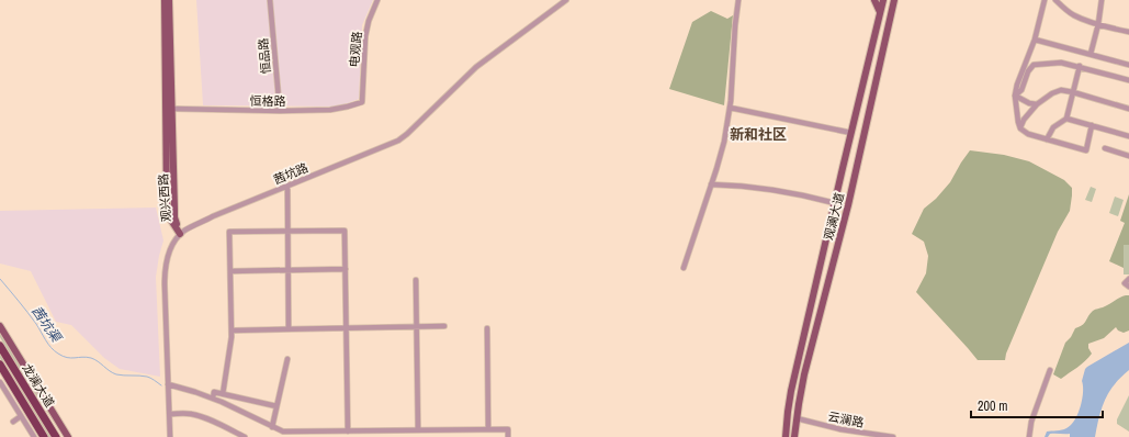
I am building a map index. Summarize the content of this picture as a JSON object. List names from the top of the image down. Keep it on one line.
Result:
{"streets":{"highway":["龙澜大道"],"main road":["观兴西路","观澜大道"],"street":["电观路","恒品路","恒格路","茜坑路","云澜路"]},"crossings":[["电观路","恒格路"],["恒品路","恒格路"],["恒格路","观兴西路"],["茜坑路","观兴西路"],["观澜大道","云澜路"]],"districts":["新和社区"],"water":["茜坑渠"],"scale_bar":"200 m"}
